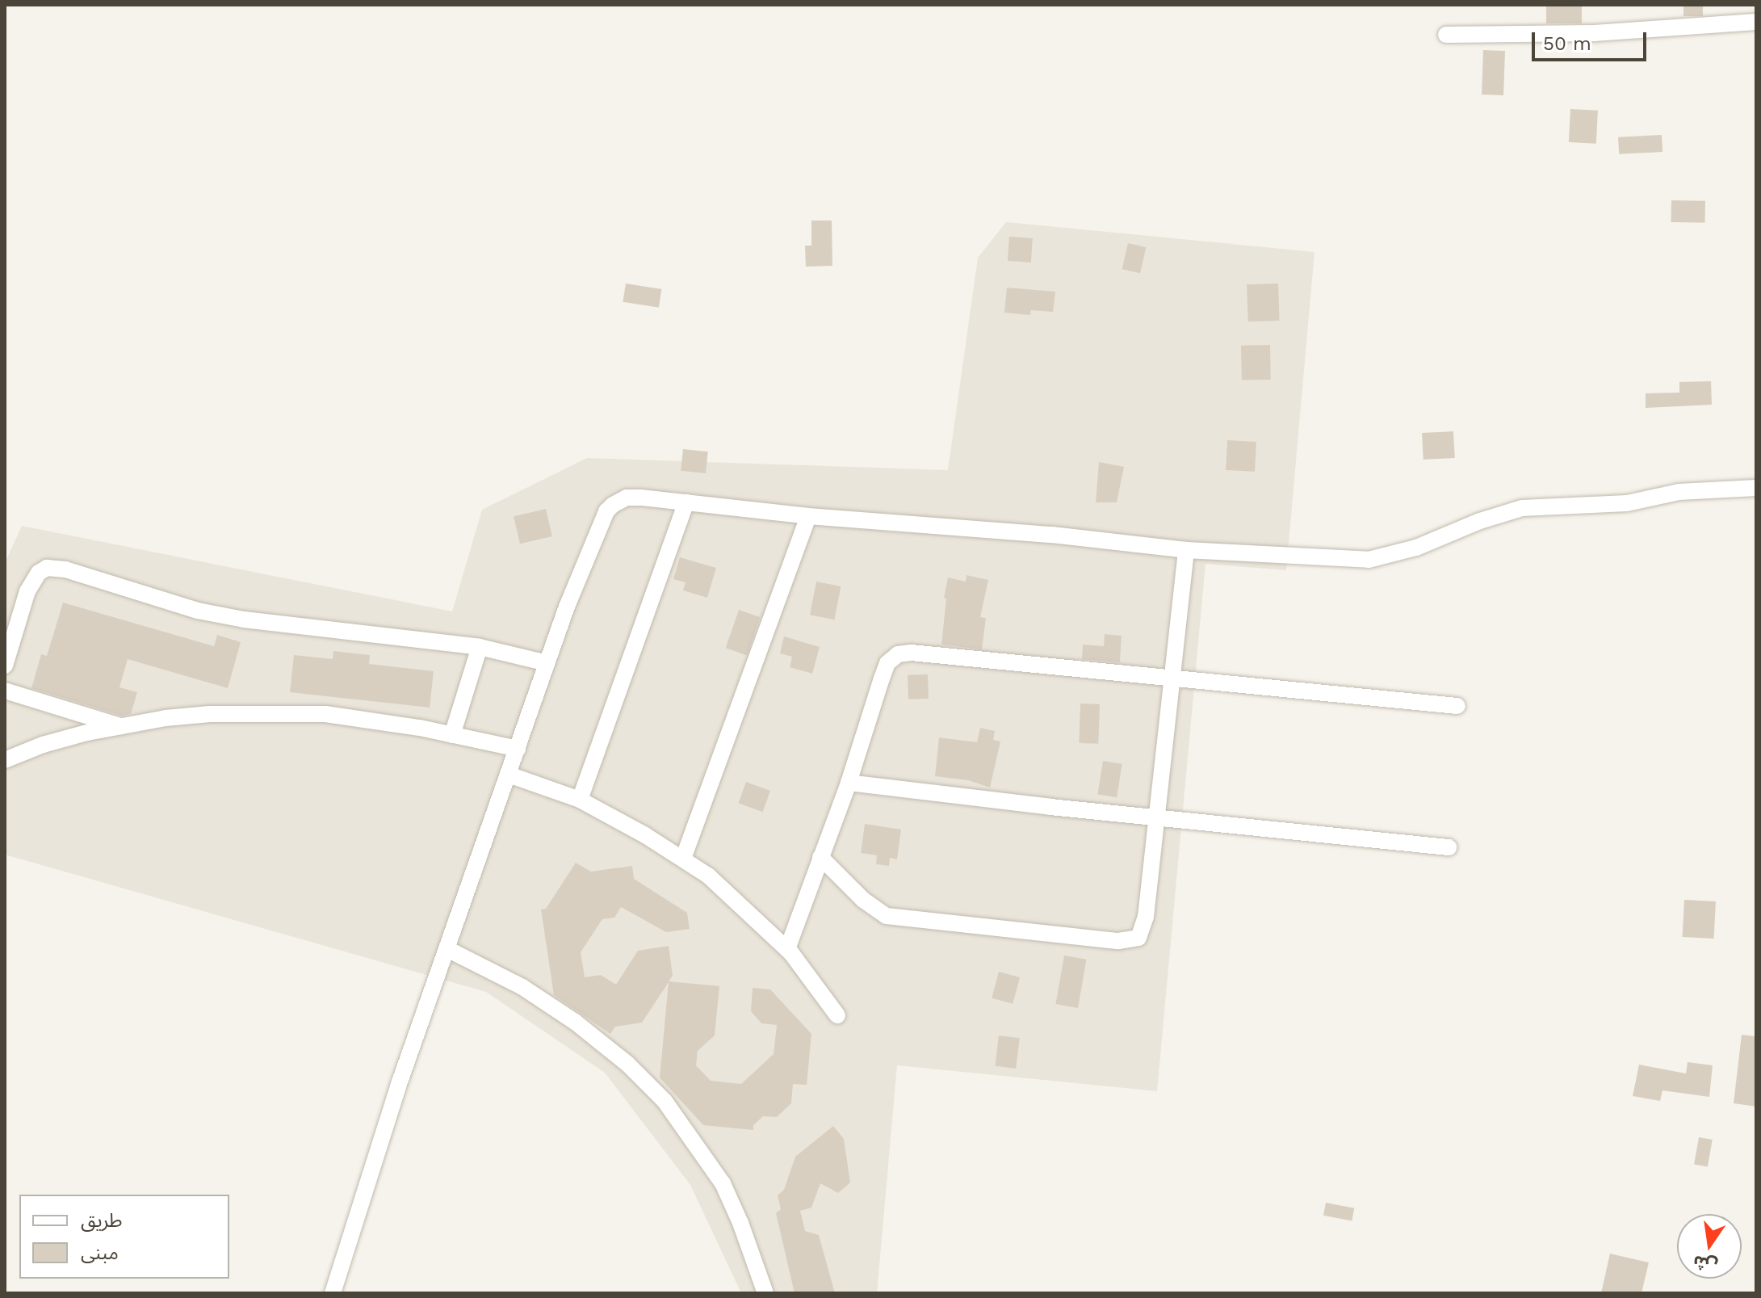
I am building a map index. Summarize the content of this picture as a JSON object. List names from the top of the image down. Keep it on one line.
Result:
{"legend":["طريق","مبنى"],"scale_bar":"50 m","north":"bottom"}
